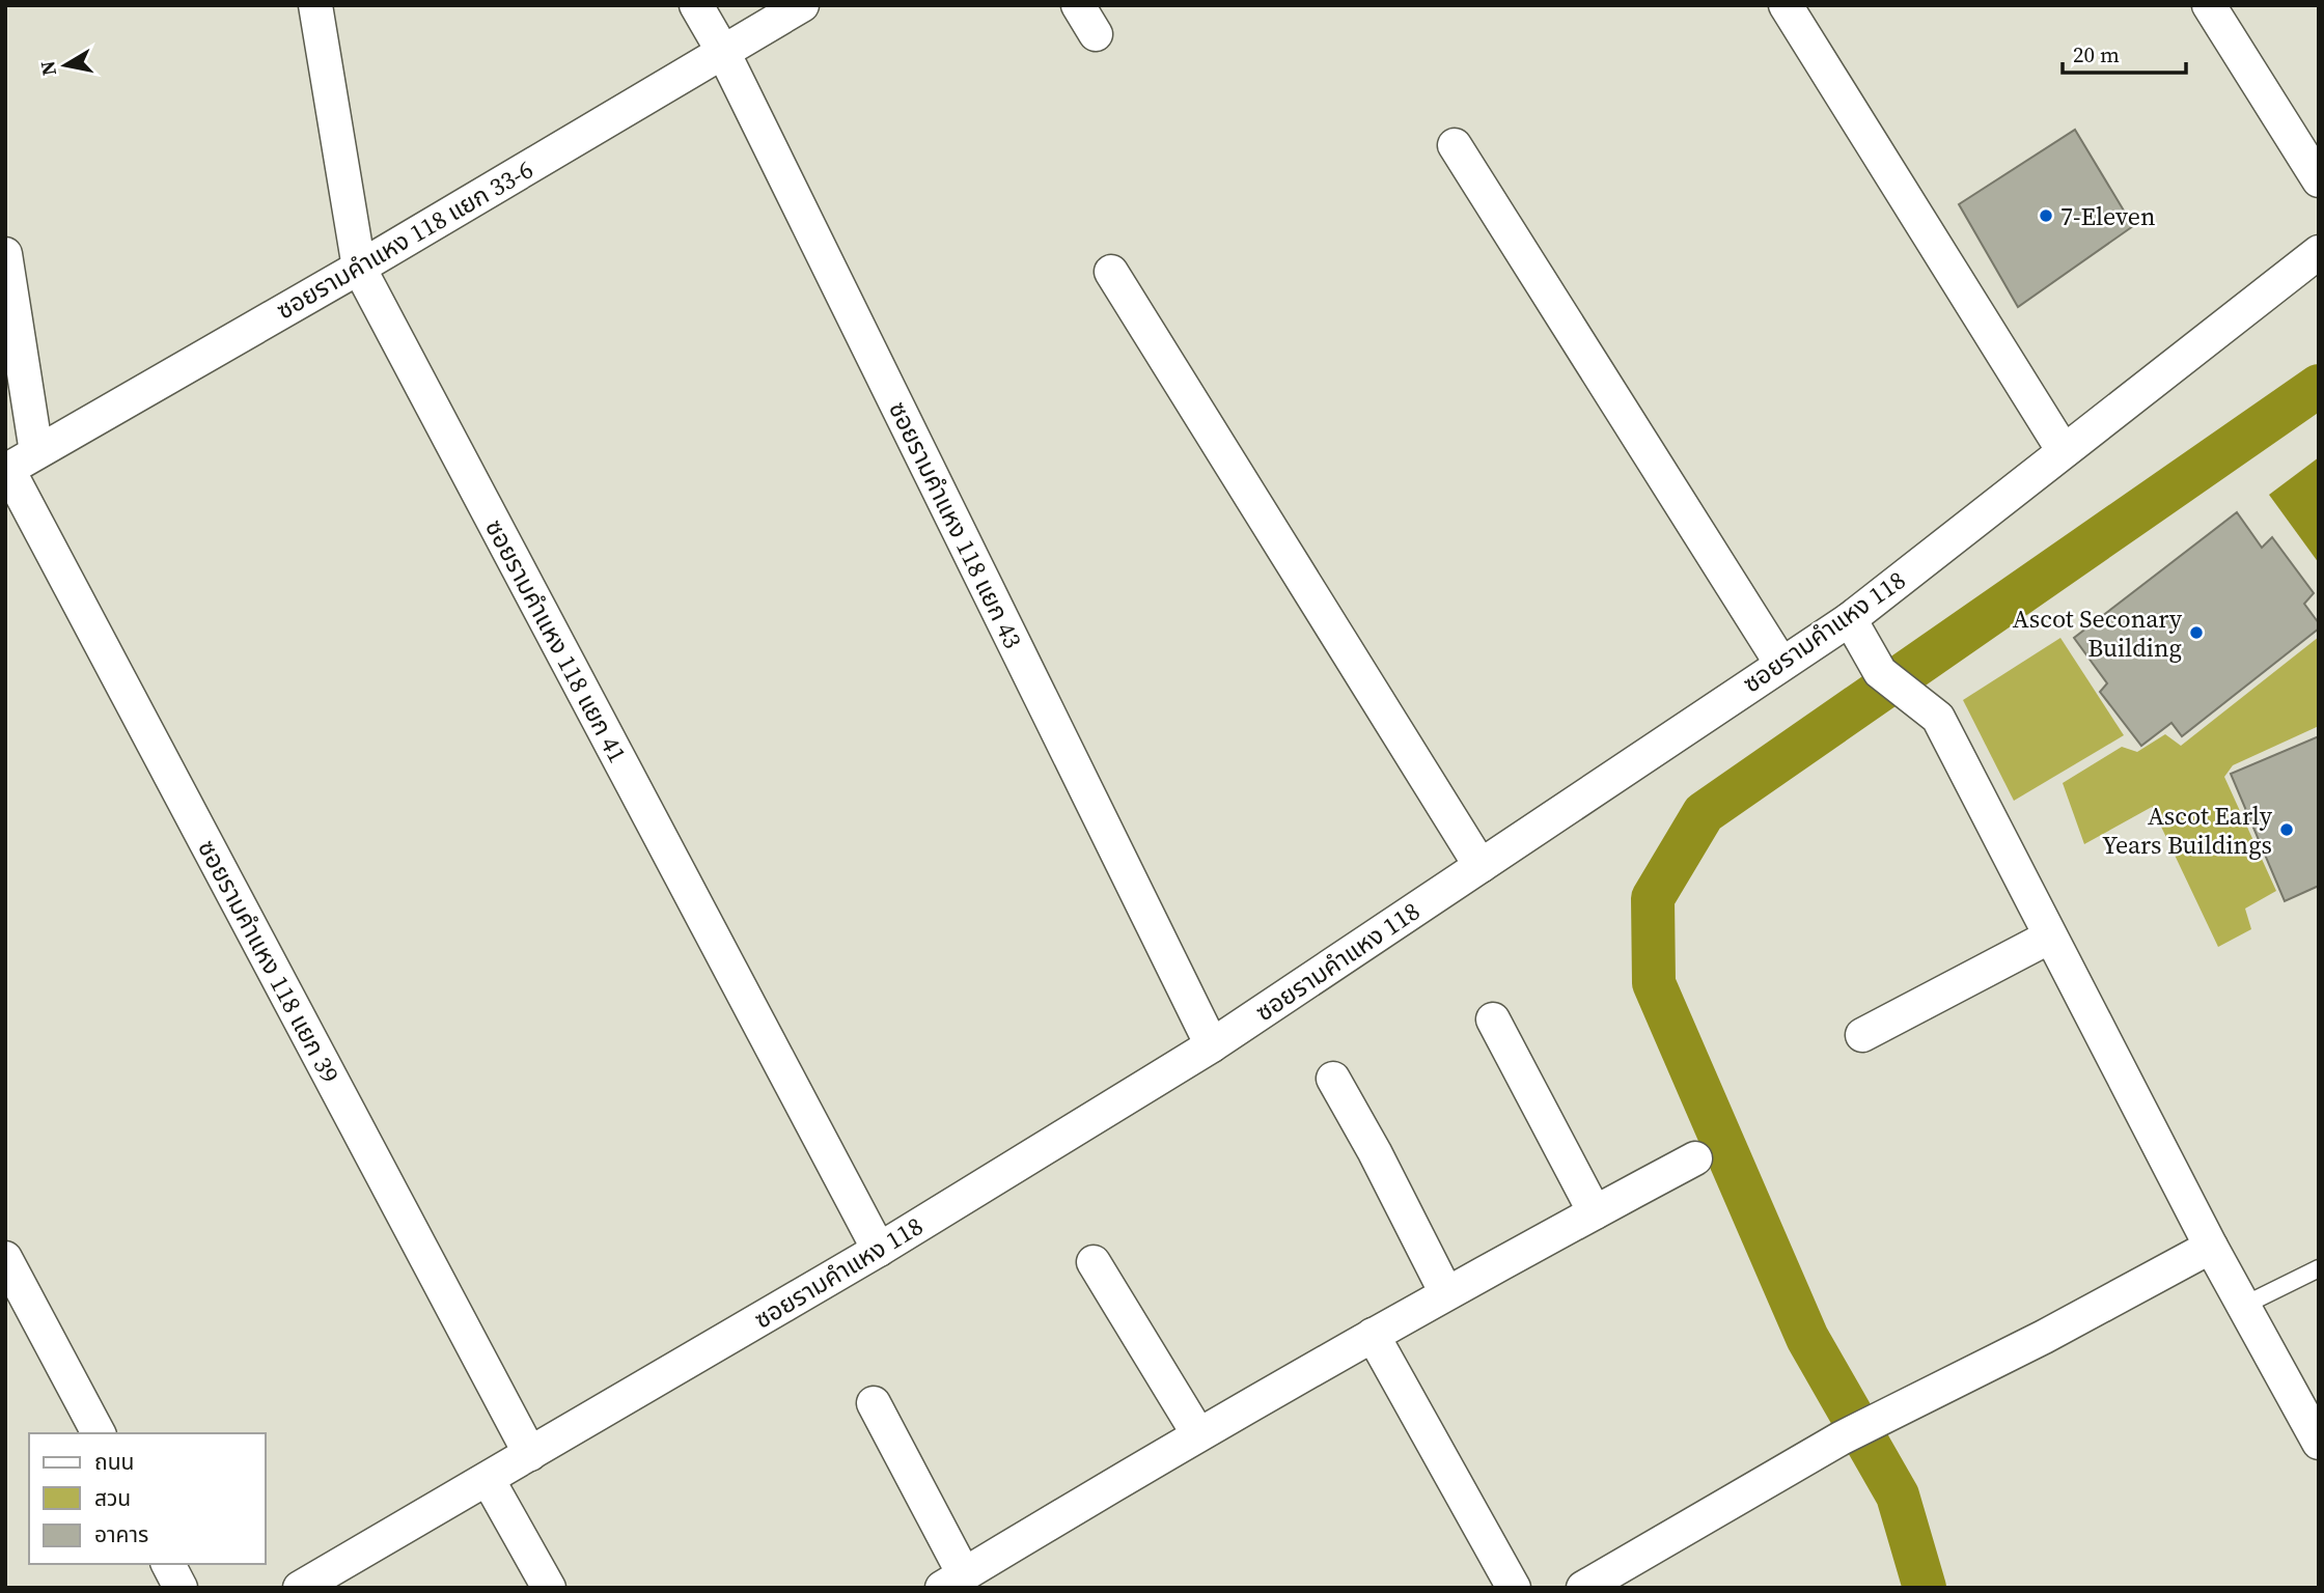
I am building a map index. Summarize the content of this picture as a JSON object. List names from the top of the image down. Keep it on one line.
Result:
{"streets":{"street":["ซอยรามคำแหง 118 แยก 33-6","ซอยรามคำแหง 118 แยก 43","ซอยรามคำแหง 118","ซอยรามคำแหง 118 แยก 41","ซอยรามคำแหง 118 แยก 39"]},"crossings":[["ซอยรามคำแหง 118 แยก 33-6","ซอยรามคำแหง 118 แยก 43"],["ซอยรามคำแหง 118 แยก 33-6","ซอยรามคำแหง 118 แยก 41"],["ซอยรามคำแหง 118 แยก 33-6","ซอยรามคำแหง 118 แยก 39"],["ซอยรามคำแหง 118 แยก 43","ซอยรามคำแหง 118"],["ซอยรามคำแหง 118","ซอยรามคำแหง 118 แยก 41"],["ซอยรามคำแหง 118","ซอยรามคำแหง 118 แยก 39"]],"places":["7-Eleven","Ascot Seconary Building","Ascot Early Years Buildings"],"legend":["ถนน","สวน","อาคาร"],"scale_bar":"20 m","north":"left"}
